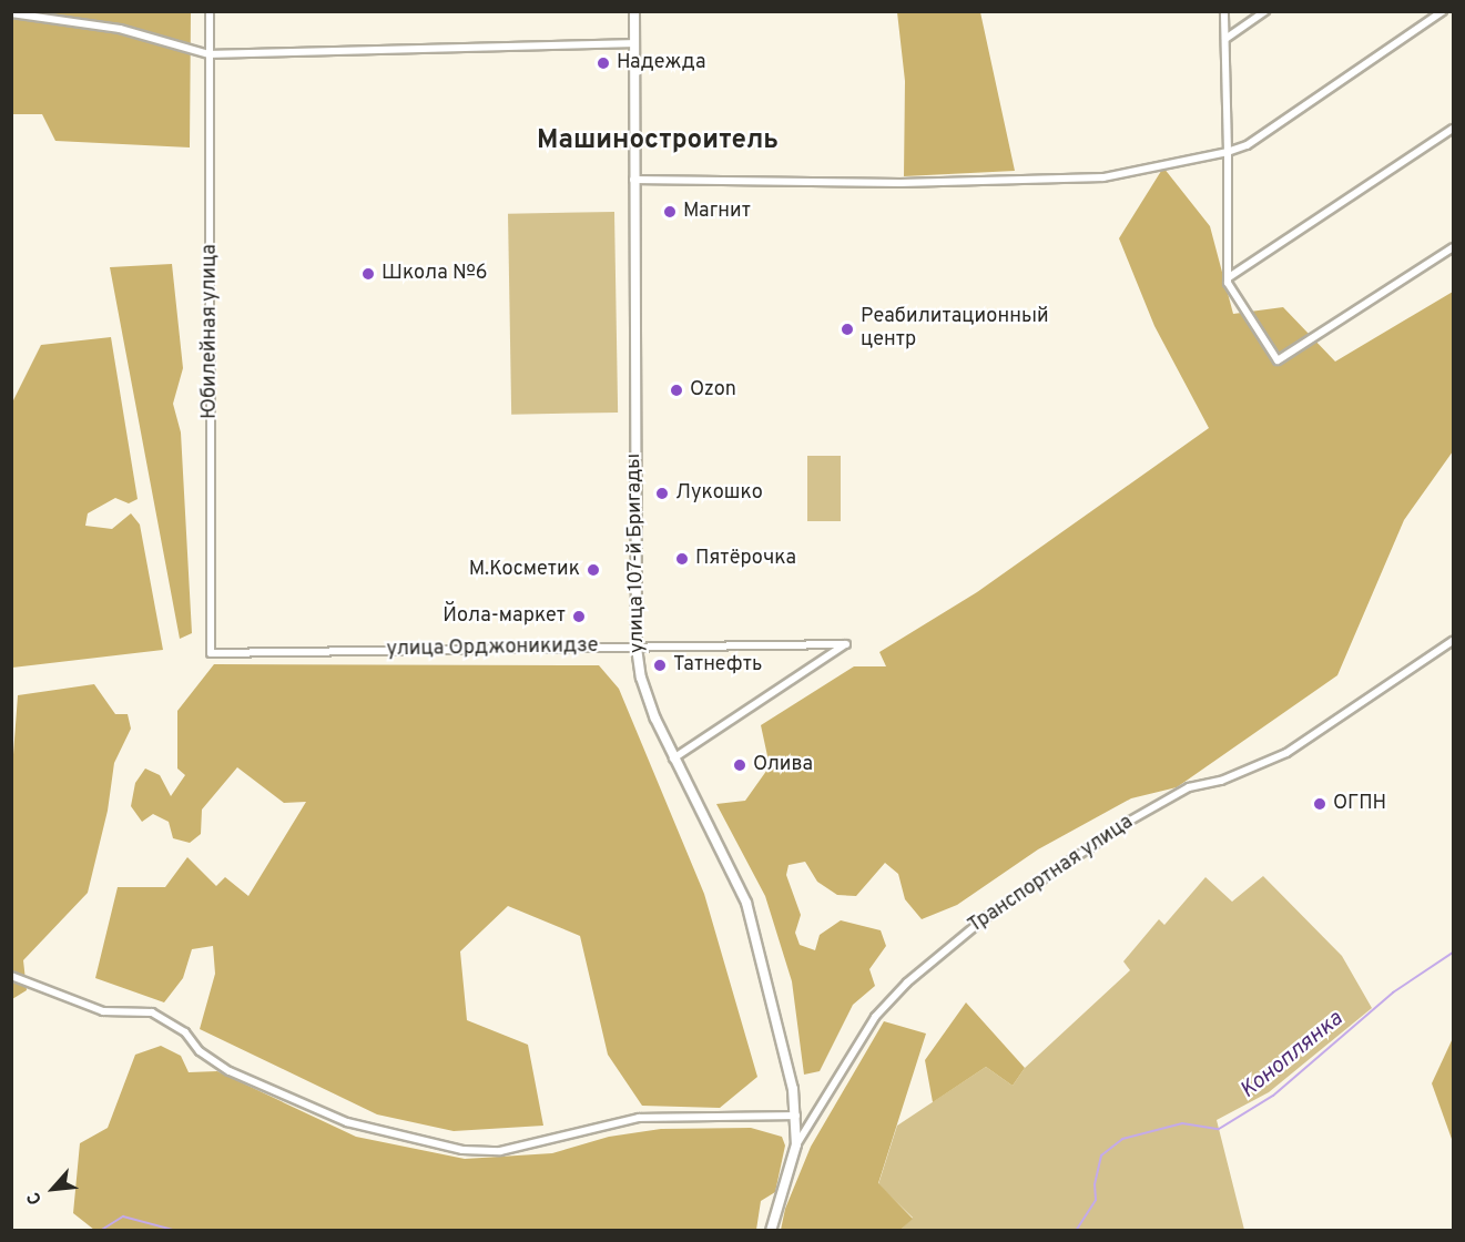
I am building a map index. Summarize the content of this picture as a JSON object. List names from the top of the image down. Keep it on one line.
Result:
{"streets":{"main road":["улица 107-й Бригады","Транспортная улица"],"street":["Юбилейная улица","улица Орджоникидзе"]},"crossings":[["Юбилейная улица","улица Орджоникидзе"],["улица 107-й Бригады","улица Орджоникидзе"],["улица 107-й Бригады","Транспортная улица"]],"districts":["Машиностроитель"],"water":["Коноплянка"],"places":["Надежда","Магнит","Школа №6","Реабилитационный центр","Ozon","Лукошко","Пятёрочка","М.Косметик","Йола-маркет","Татнефть","Олива","ОГПН"],"north":"bottom left"}
